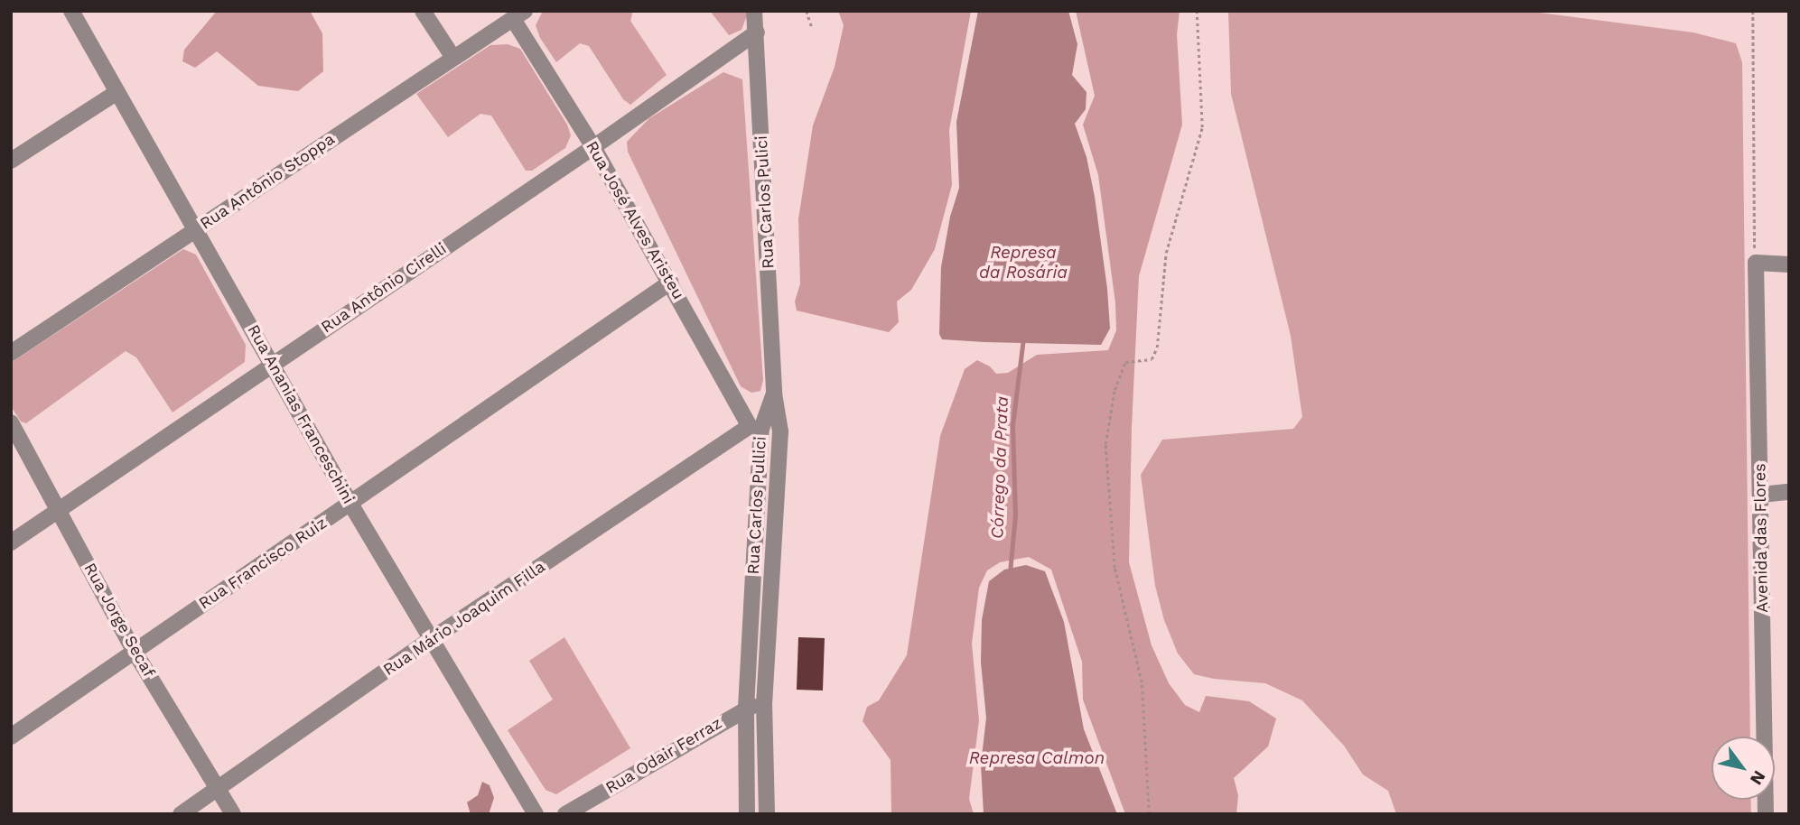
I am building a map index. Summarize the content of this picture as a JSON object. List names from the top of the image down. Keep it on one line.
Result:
{"streets":{"street":["Rua Antônio Stoppa","Rua Carlos Pulici","Rua José Alves Aristeu","Rua Antônio Cirelli","Rua Ananias Franceschini","Rua Carlos Pullici","Avenida das Flores","Rua Francisco Ruiz","Rua Mário Joaquim Filla","Rua Jorge Secaf","Rua Odair Ferraz"]},"crossings":[["Rua Antônio Stoppa","Rua José Alves Aristeu"],["Rua Antônio Stoppa","Rua Ananias Franceschini"],["Rua Carlos Pulici","Rua Antônio Cirelli"],["Rua Carlos Pulici","Rua Carlos Pullici"],["Rua José Alves Aristeu","Rua Antônio Cirelli"],["Rua José Alves Aristeu","Rua Carlos Pullici"],["Rua José Alves Aristeu","Rua Francisco Ruiz"],["Rua José Alves Aristeu","Rua Mário Joaquim Filla"],["Rua Antônio Cirelli","Rua Ananias Franceschini"],["Rua Antônio Cirelli","Rua Jorge Secaf"],["Rua Ananias Franceschini","Rua Francisco Ruiz"],["Rua Ananias Franceschini","Rua Mário Joaquim Filla"],["Rua Carlos Pullici","Rua Mário Joaquim Filla"],["Rua Carlos Pullici","Rua Odair Ferraz"],["Rua Francisco Ruiz","Rua Jorge Secaf"],["Rua Mário Joaquim Filla","Rua Jorge Secaf"]],"water":["Represa da Rosária","Córrego da Prata","Represa Calmon"],"north":"bottom right"}
